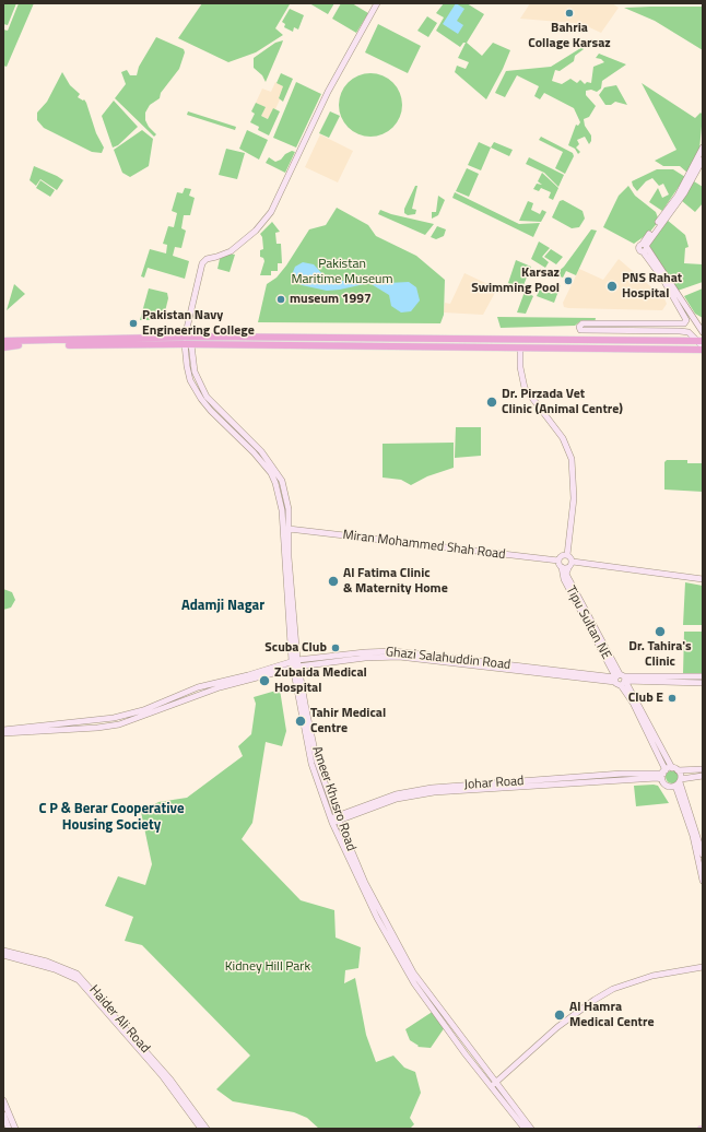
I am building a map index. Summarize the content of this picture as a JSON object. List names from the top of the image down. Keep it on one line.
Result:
{"streets":{"main road":["Miran Mohammed Shah Road","Tipu Sultan NE","Ghazi Salahuddin Road","Johar Road","Ameer Khusro Road","Haider Ali Road"]},"crossings":[["Miran Mohammed Shah Road","Tipu Sultan NE"],["Miran Mohammed Shah Road","Ameer Khusro Road"],["Tipu Sultan NE","Ghazi Salahuddin Road"],["Ghazi Salahuddin Road","Ameer Khusro Road"],["Johar Road","Ameer Khusro Road"]],"districts":["Adamji Nagar","C P & Berar Cooperative Housing Society"],"parks":["Pakistan Maritime Museum","Kidney Hill Park"],"places":["Bahria Collage Karsaz","Karsaz Swimming Pool","PNS Rahat Hospital","museum 1997","Pakistan Navy Engineering College","Dr. Pirzada Vet Clinic (Animal Centre)","Al Fatima Clinic & Maternity Home","Dr. Tahira's Clinic","Scuba Club","Zubaida Medical Hospital","Club E","Tahir Medical Centre","Al Hamra Medical Centre"]}
